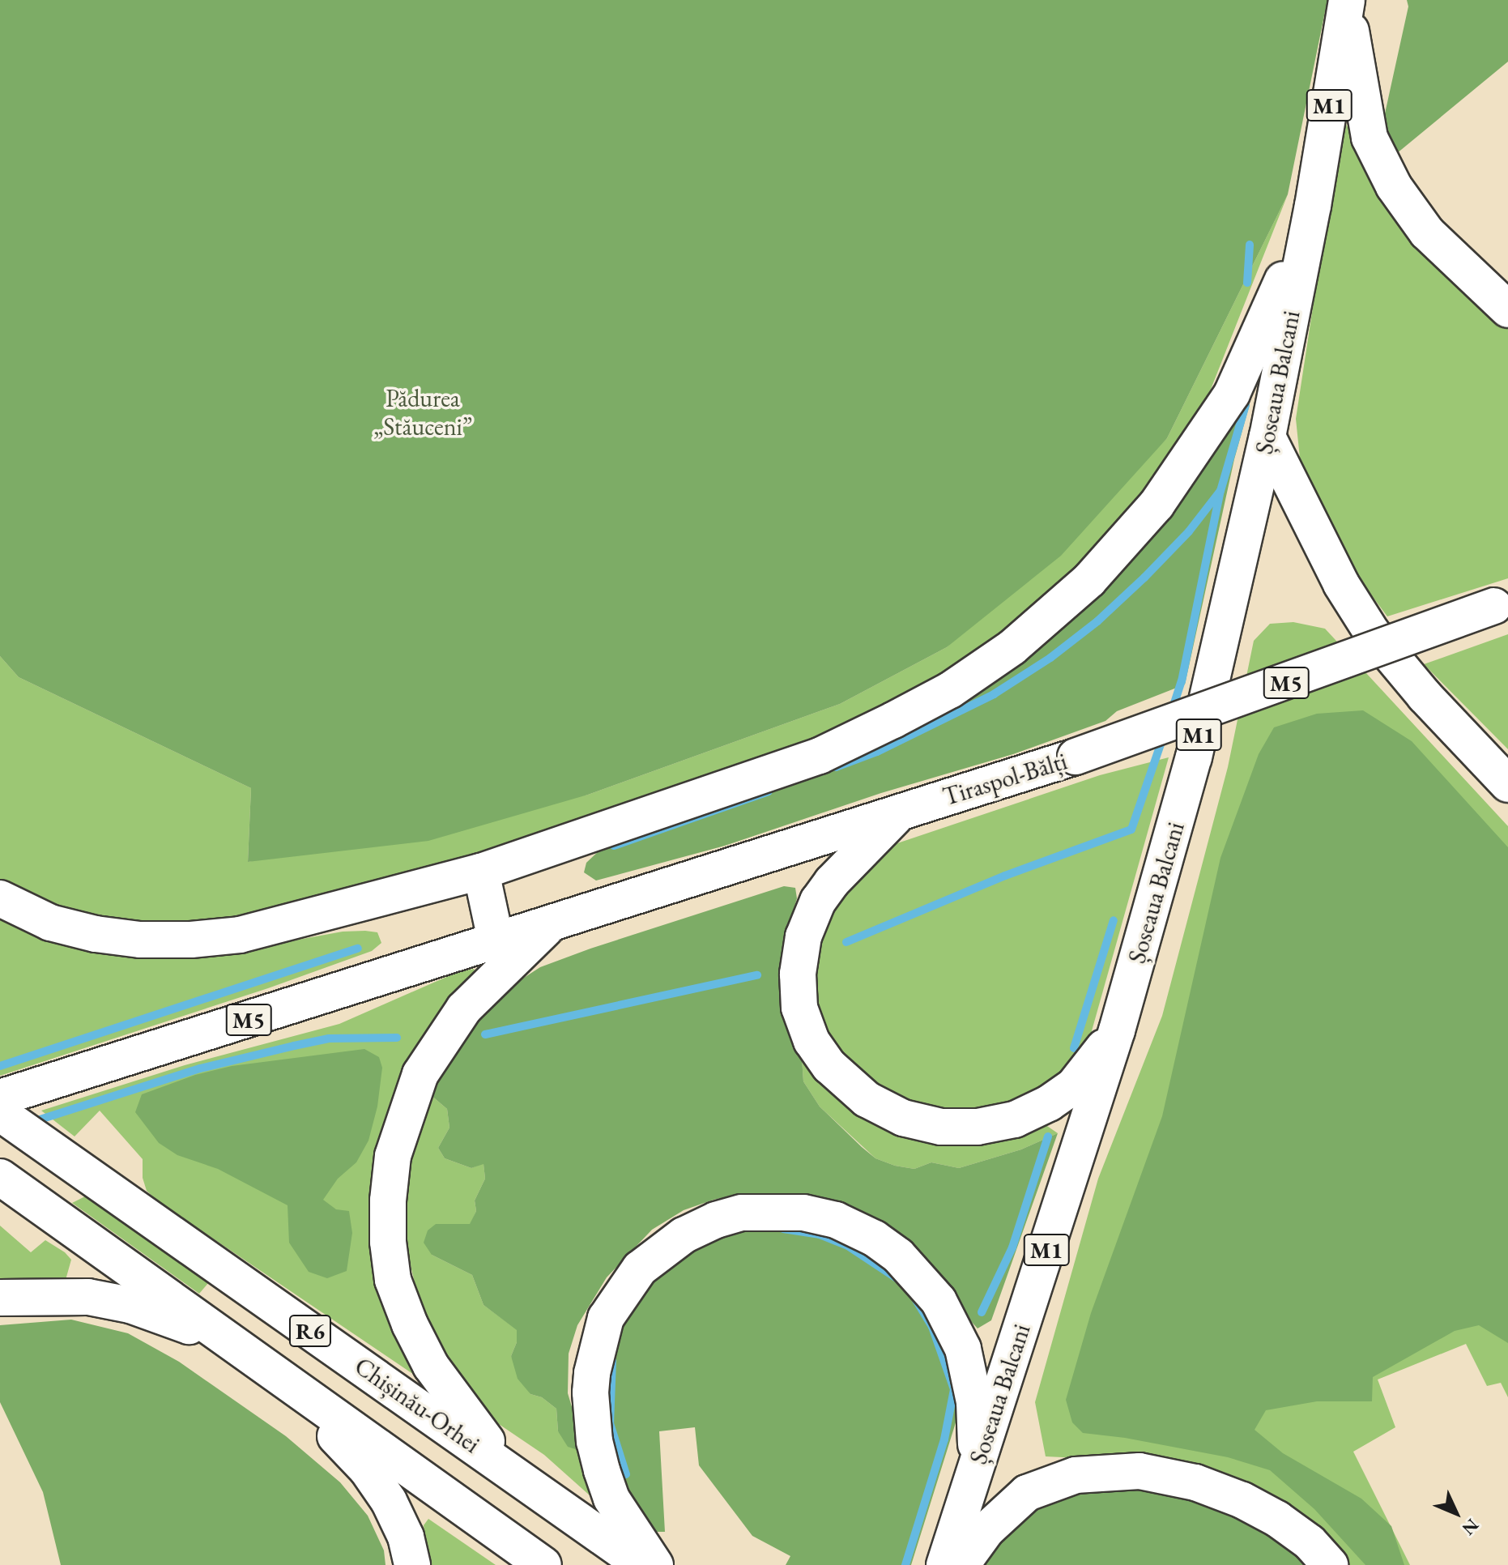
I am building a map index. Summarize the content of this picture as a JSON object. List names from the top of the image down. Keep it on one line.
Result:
{"streets":{"highway":["M1","Șoseaua Balcani","M5","Tiraspol-Bălți","R6","Chișinău-Orhei"]},"crossings":[["M1","Șoseaua Balcani"],["M5","Tiraspol-Bălți"]],"parks":["Pădurea „Stăuceni”"],"north":"bottom right"}
